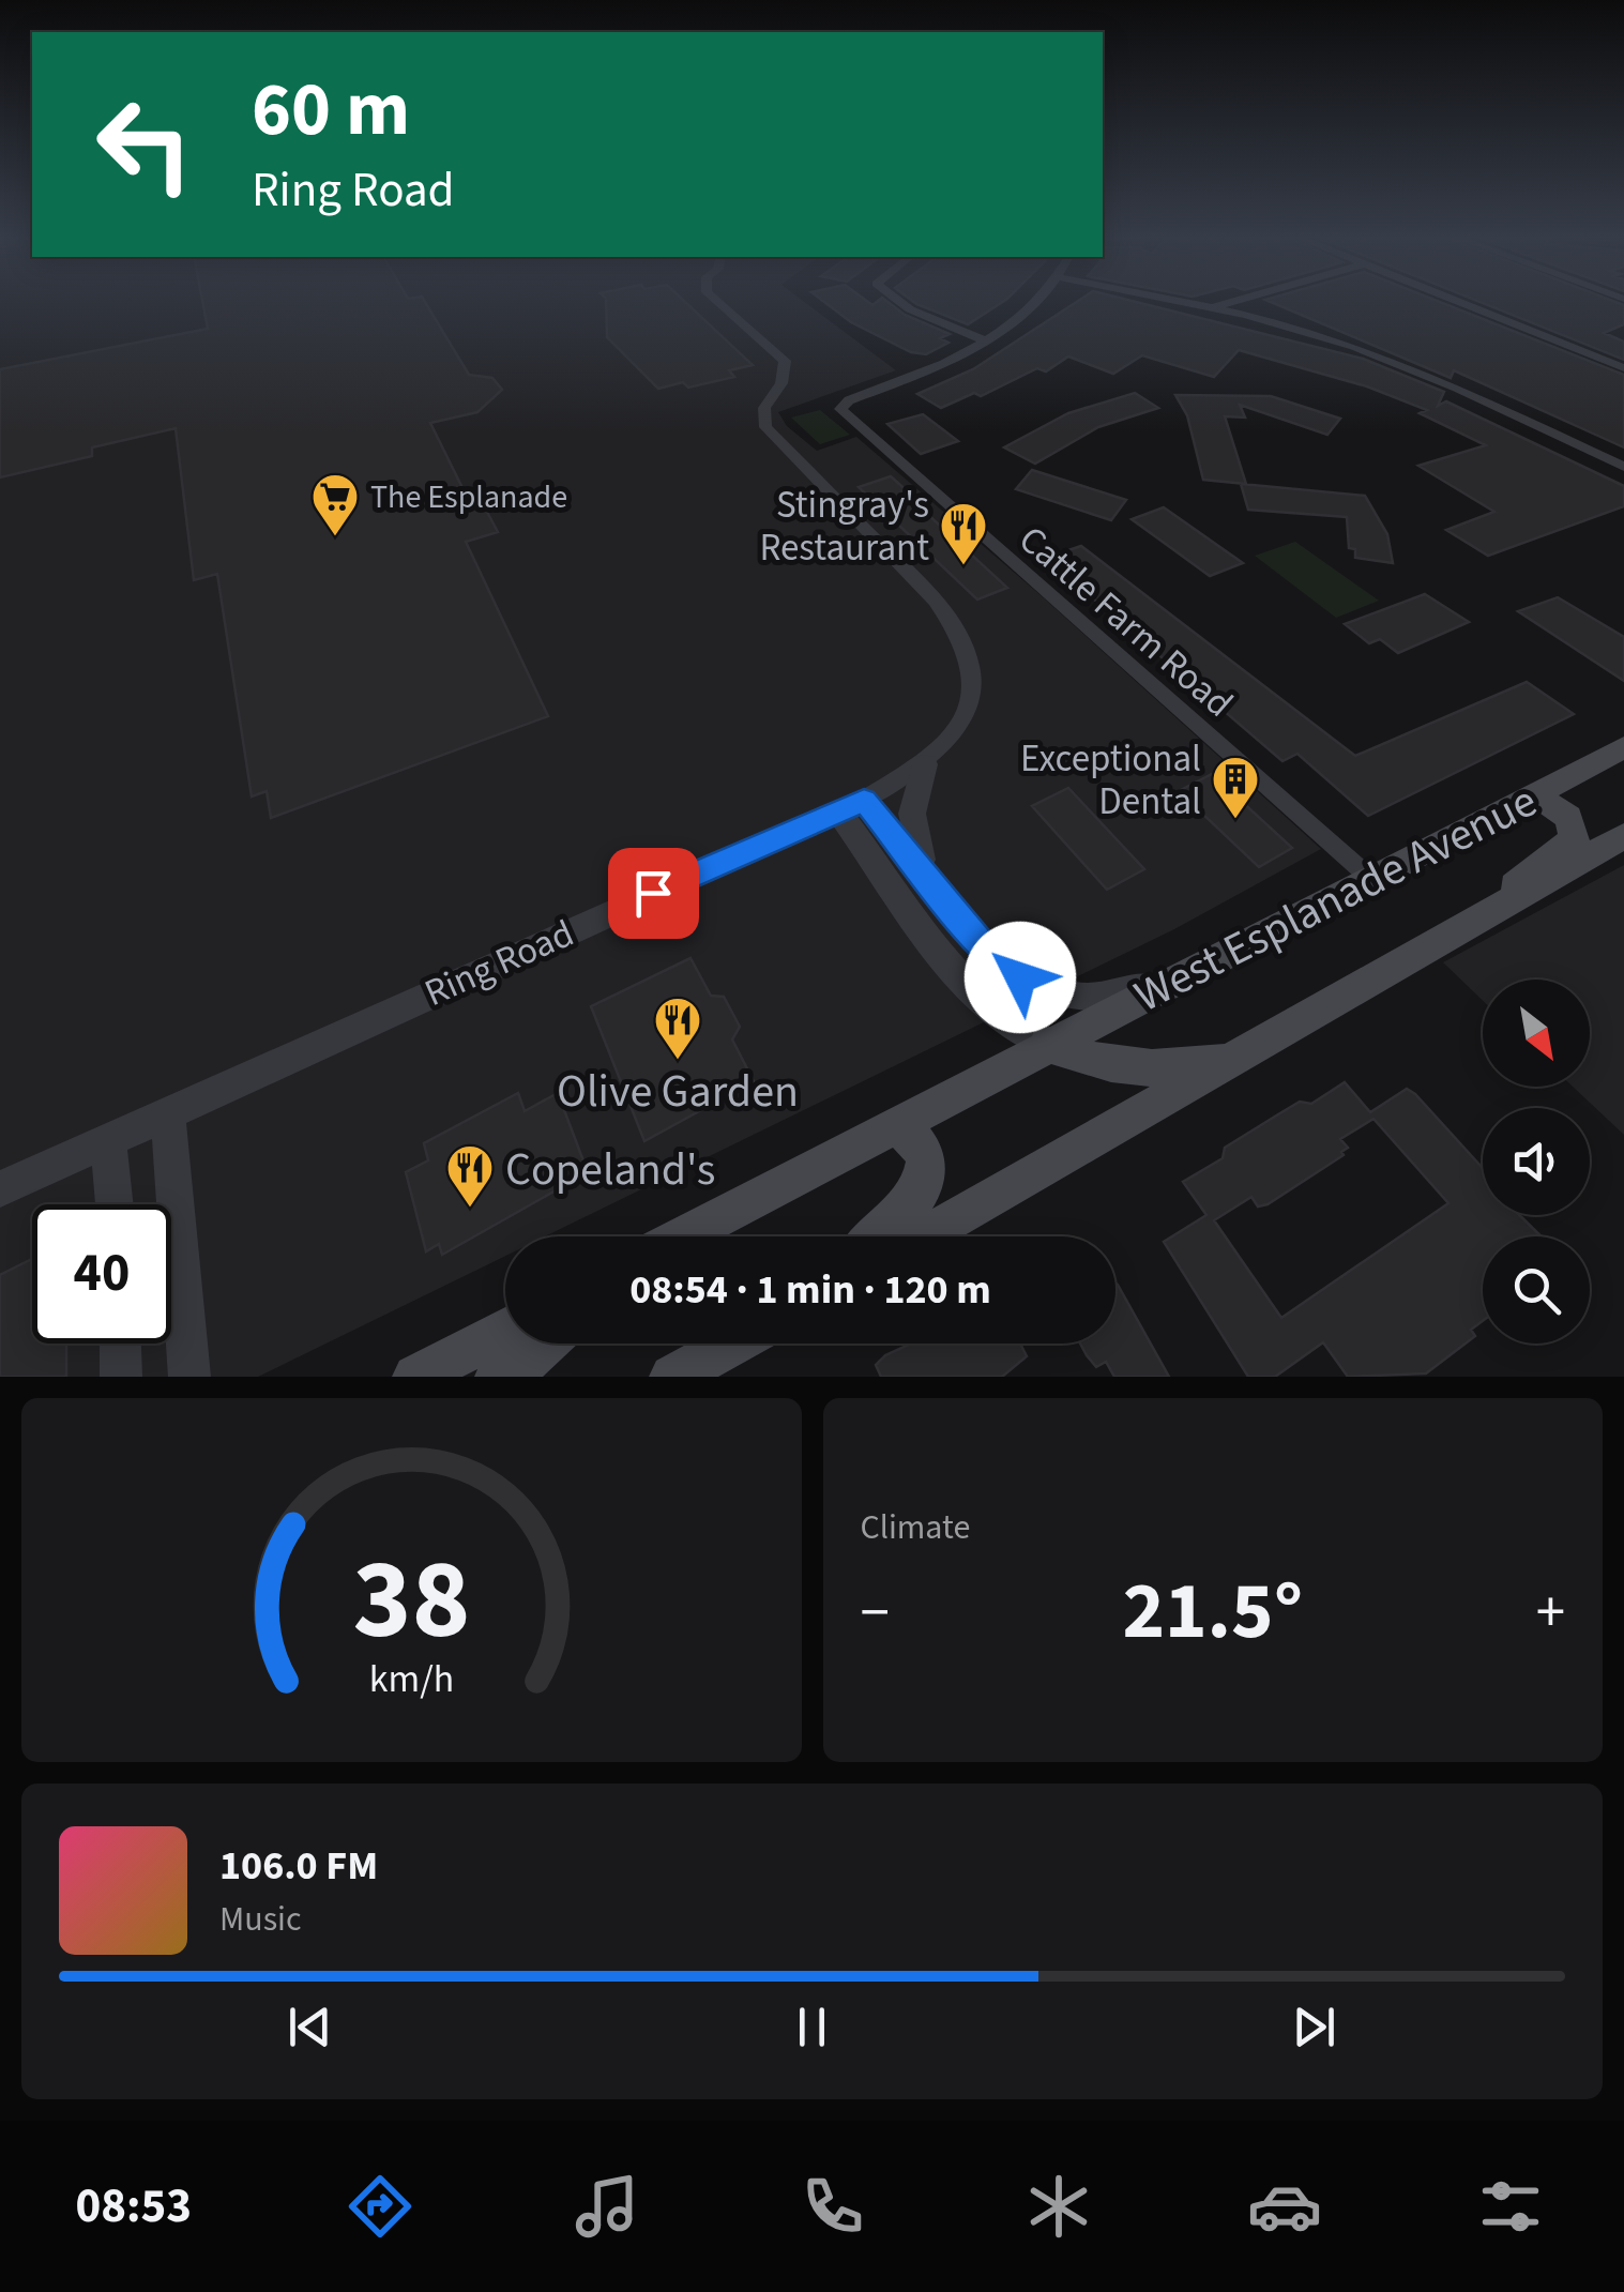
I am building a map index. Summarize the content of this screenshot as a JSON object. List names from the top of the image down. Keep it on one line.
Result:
{"streets":{"main road":["West Esplanade Avenue"],"street":["Cattle Farm Road","Ring Road"]},"crossings":[["Cattle Farm Road","West Esplanade Avenue"]],"places":{"supermarket":["The Esplanade"],"restaurant":["Stingray's Restaurant","Olive Garden","Copeland's"],"building":["Exceptional Dental"]},"north":"bottom right","page":{"turn":["60 m","Ring Road"],"limit":"40","trip":"08:54 · 1 min · 120 m","tile":"Climate","heat":["−","21.5°","+"],"song":["106.0 FM","Music"],"tabs":"08:53","gauge":["38","km/h"]}}
